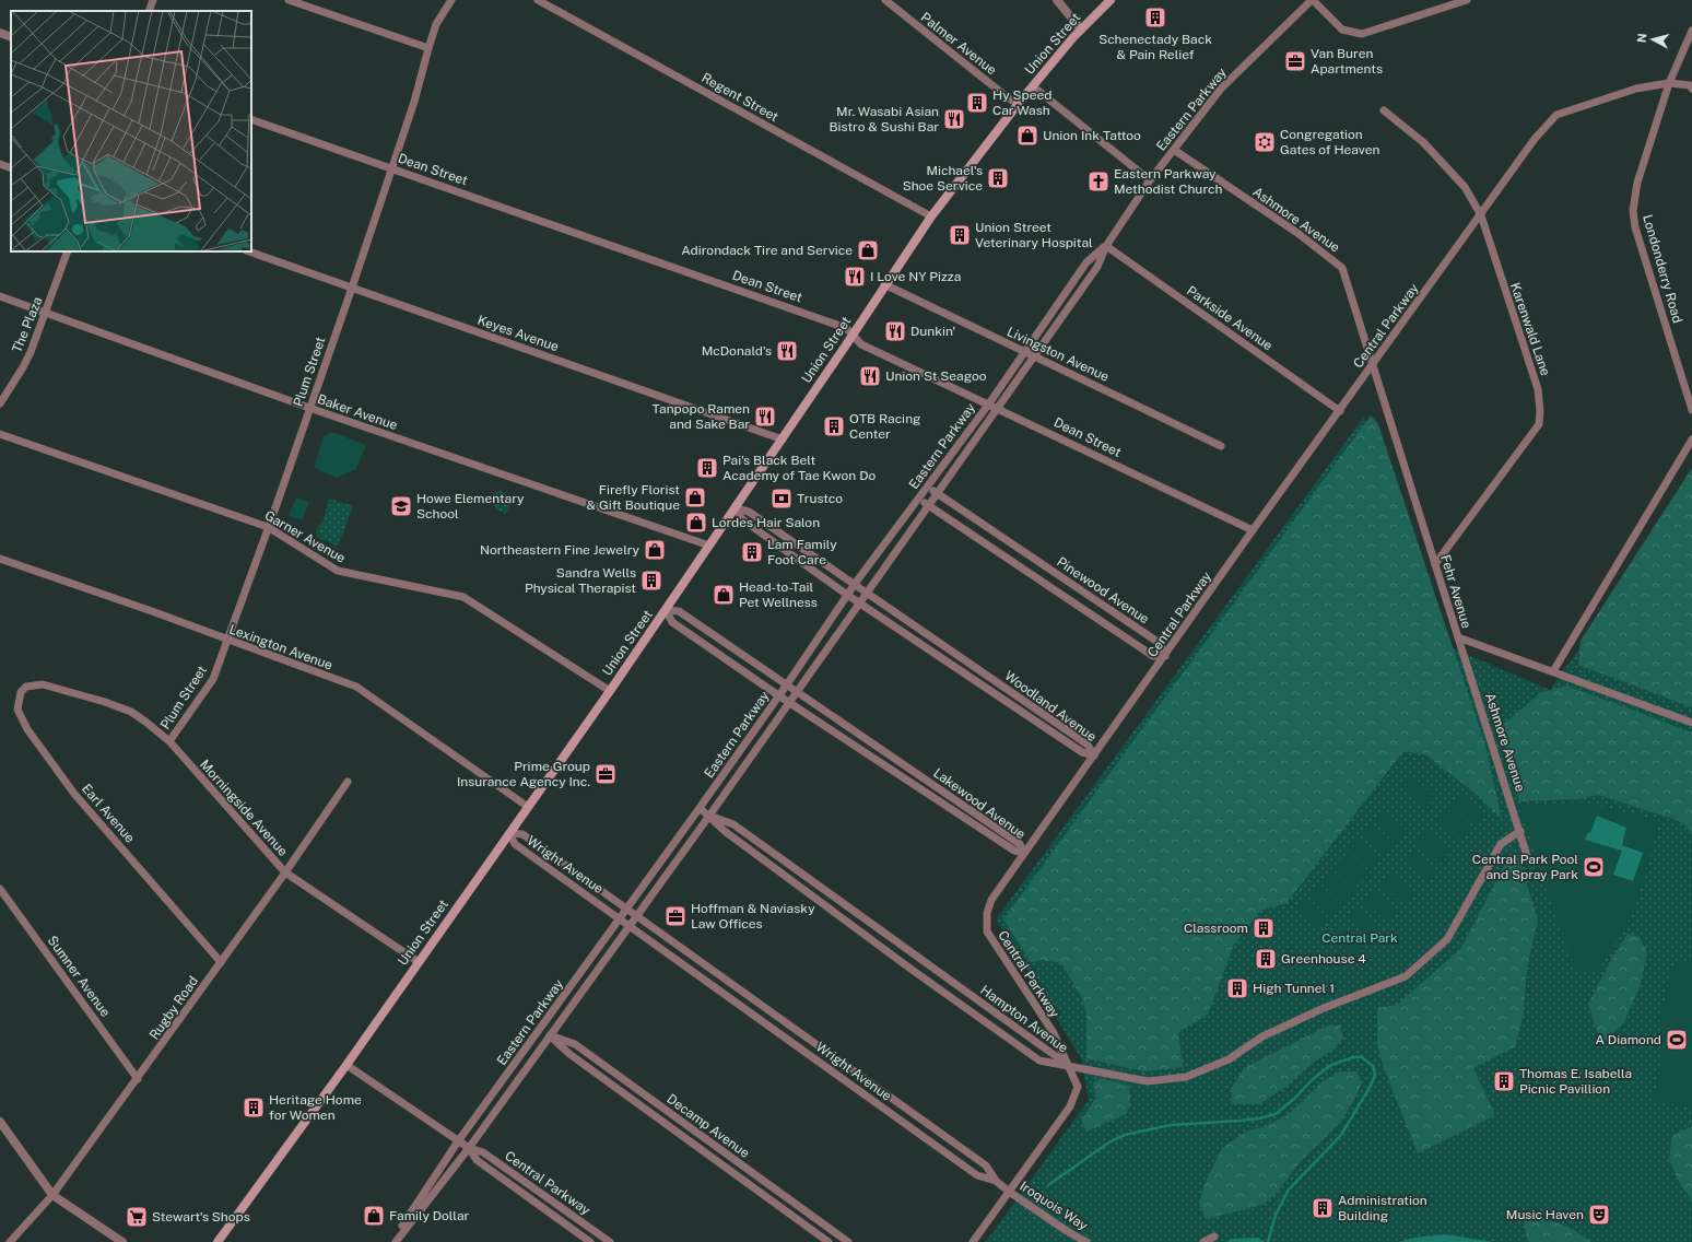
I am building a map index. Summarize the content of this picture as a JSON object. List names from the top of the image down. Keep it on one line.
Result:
{"streets":{"main road":["Union Street"],"street":["Palmer Avenue","Regent Street","Eastern Parkway","Dean Street","Ashmore Avenue","Londonderry Road","Parkside Avenue","The Plaza","Central Parkway","Karenwald Lane","Keyes Avenue","Livingston Avenue","Plum Street","Baker Avenue","Garner Avenue","Pinewood Avenue","Fehr Avenue","Lexington Avenue","Woodland Avenue","Lakewood Avenue","Morningside Avenue","Earl Avenue","Wright Avenue","Sumner Avenue","Rugby Road","Hampton Avenue","Decamp Avenue","Iroquois Way"]},"crossings":[["Palmer Avenue","Union Street"],["Union Street","Regent Street"],["Union Street","Dean Street"],["Union Street","Central Parkway"],["Union Street","Keyes Avenue"],["Union Street","Livingston Avenue"],["Union Street","Baker Avenue"],["Union Street","Garner Avenue"],["Union Street","Lexington Avenue"],["Union Street","Woodland Avenue"],["Union Street","Lakewood Avenue"],["Union Street","Morningside Avenue"],["Union Street","Wright Avenue"],["Eastern Parkway","Dean Street"],["Eastern Parkway","Ashmore Avenue"],["Eastern Parkway","Parkside Avenue"],["Eastern Parkway","Central Parkway"],["Eastern Parkway","Livingston Avenue"],["Eastern Parkway","Pinewood Avenue"],["Eastern Parkway","Woodland Avenue"],["Eastern Parkway","Lakewood Avenue"],["Eastern Parkway","Wright Avenue"],["Eastern Parkway","Hampton Avenue"],["Eastern Parkway","Decamp Avenue"],["Dean Street","Central Parkway"],["Dean Street","Plum Street"],["Ashmore Avenue","Central Parkway"],["Ashmore Avenue","Fehr Avenue"],["Londonderry Road","Central Parkway"],["Parkside Avenue","Central Parkway"],["The Plaza","Baker Avenue"],["Central Parkway","Karenwald Lane"],["Central Parkway","Pinewood Avenue"],["Central Parkway","Fehr Avenue"],["Central Parkway","Woodland Avenue"],["Central Parkway","Lakewood Avenue"],["Central Parkway","Wright Avenue"],["Central Parkway","Hampton Avenue"],["Central Parkway","Iroquois Way"],["Karenwald Lane","Fehr Avenue"],["Keyes Avenue","Plum Street"],["Plum Street","Baker Avenue"],["Plum Street","Garner Avenue"],["Plum Street","Lexington Avenue"],["Plum Street","Morningside Avenue"],["Morningside Avenue","Earl Avenue"],["Morningside Avenue","Rugby Road"],["Earl Avenue","Rugby Road"],["Wright Avenue","Iroquois Way"],["Sumner Avenue","Rugby Road"]],"parks":["Central Park"],"places":{"building":["Schenectady Back & Pain Relief","Hy Speed Car Wash","Michael's Shoe Service","Union Street Veterinary Hospital","OTB Racing Center","Pai's Black Belt Academy of Tae Kwon Do","Lam Family Foot Care","Sandra Wells Physical Therapist","Classroom","Greenhouse 4","High Tunnel 1","Thomas E. Isabella Picnic Pavillion","Heritage Home for Women","Administration Building"],"office":["Van Buren Apartments","Prime Group Insurance Agency Inc.","Hoffman & Naviasky Law Offices"],"restaurant":["Mr. Wasabi Asian Bistro & Sushi Bar","I Love NY Pizza","Dunkin'","McDonald's","Union St Seagoo","Tanpopo Ramen and Sake Bar"],"shop":["Union Ink Tattoo","Adirondack Tire and Service","Firefly Florist & Gift Boutique","Lordes Hair Salon","Northeastern Fine Jewelry","Head-to-Tail Pet Wellness","Family Dollar"],"synagogue":["Congregation Gates of Heaven"],"church":["Eastern Parkway Methodist Church"],"bank":["Trustco"],"school or university":["Howe Elementary School"],"sports":["Central Park Pool and Spray Park","A Diamond"],"theatre":["Music Haven"],"supermarket":["Stewart's Shops"]},"north":"left"}
